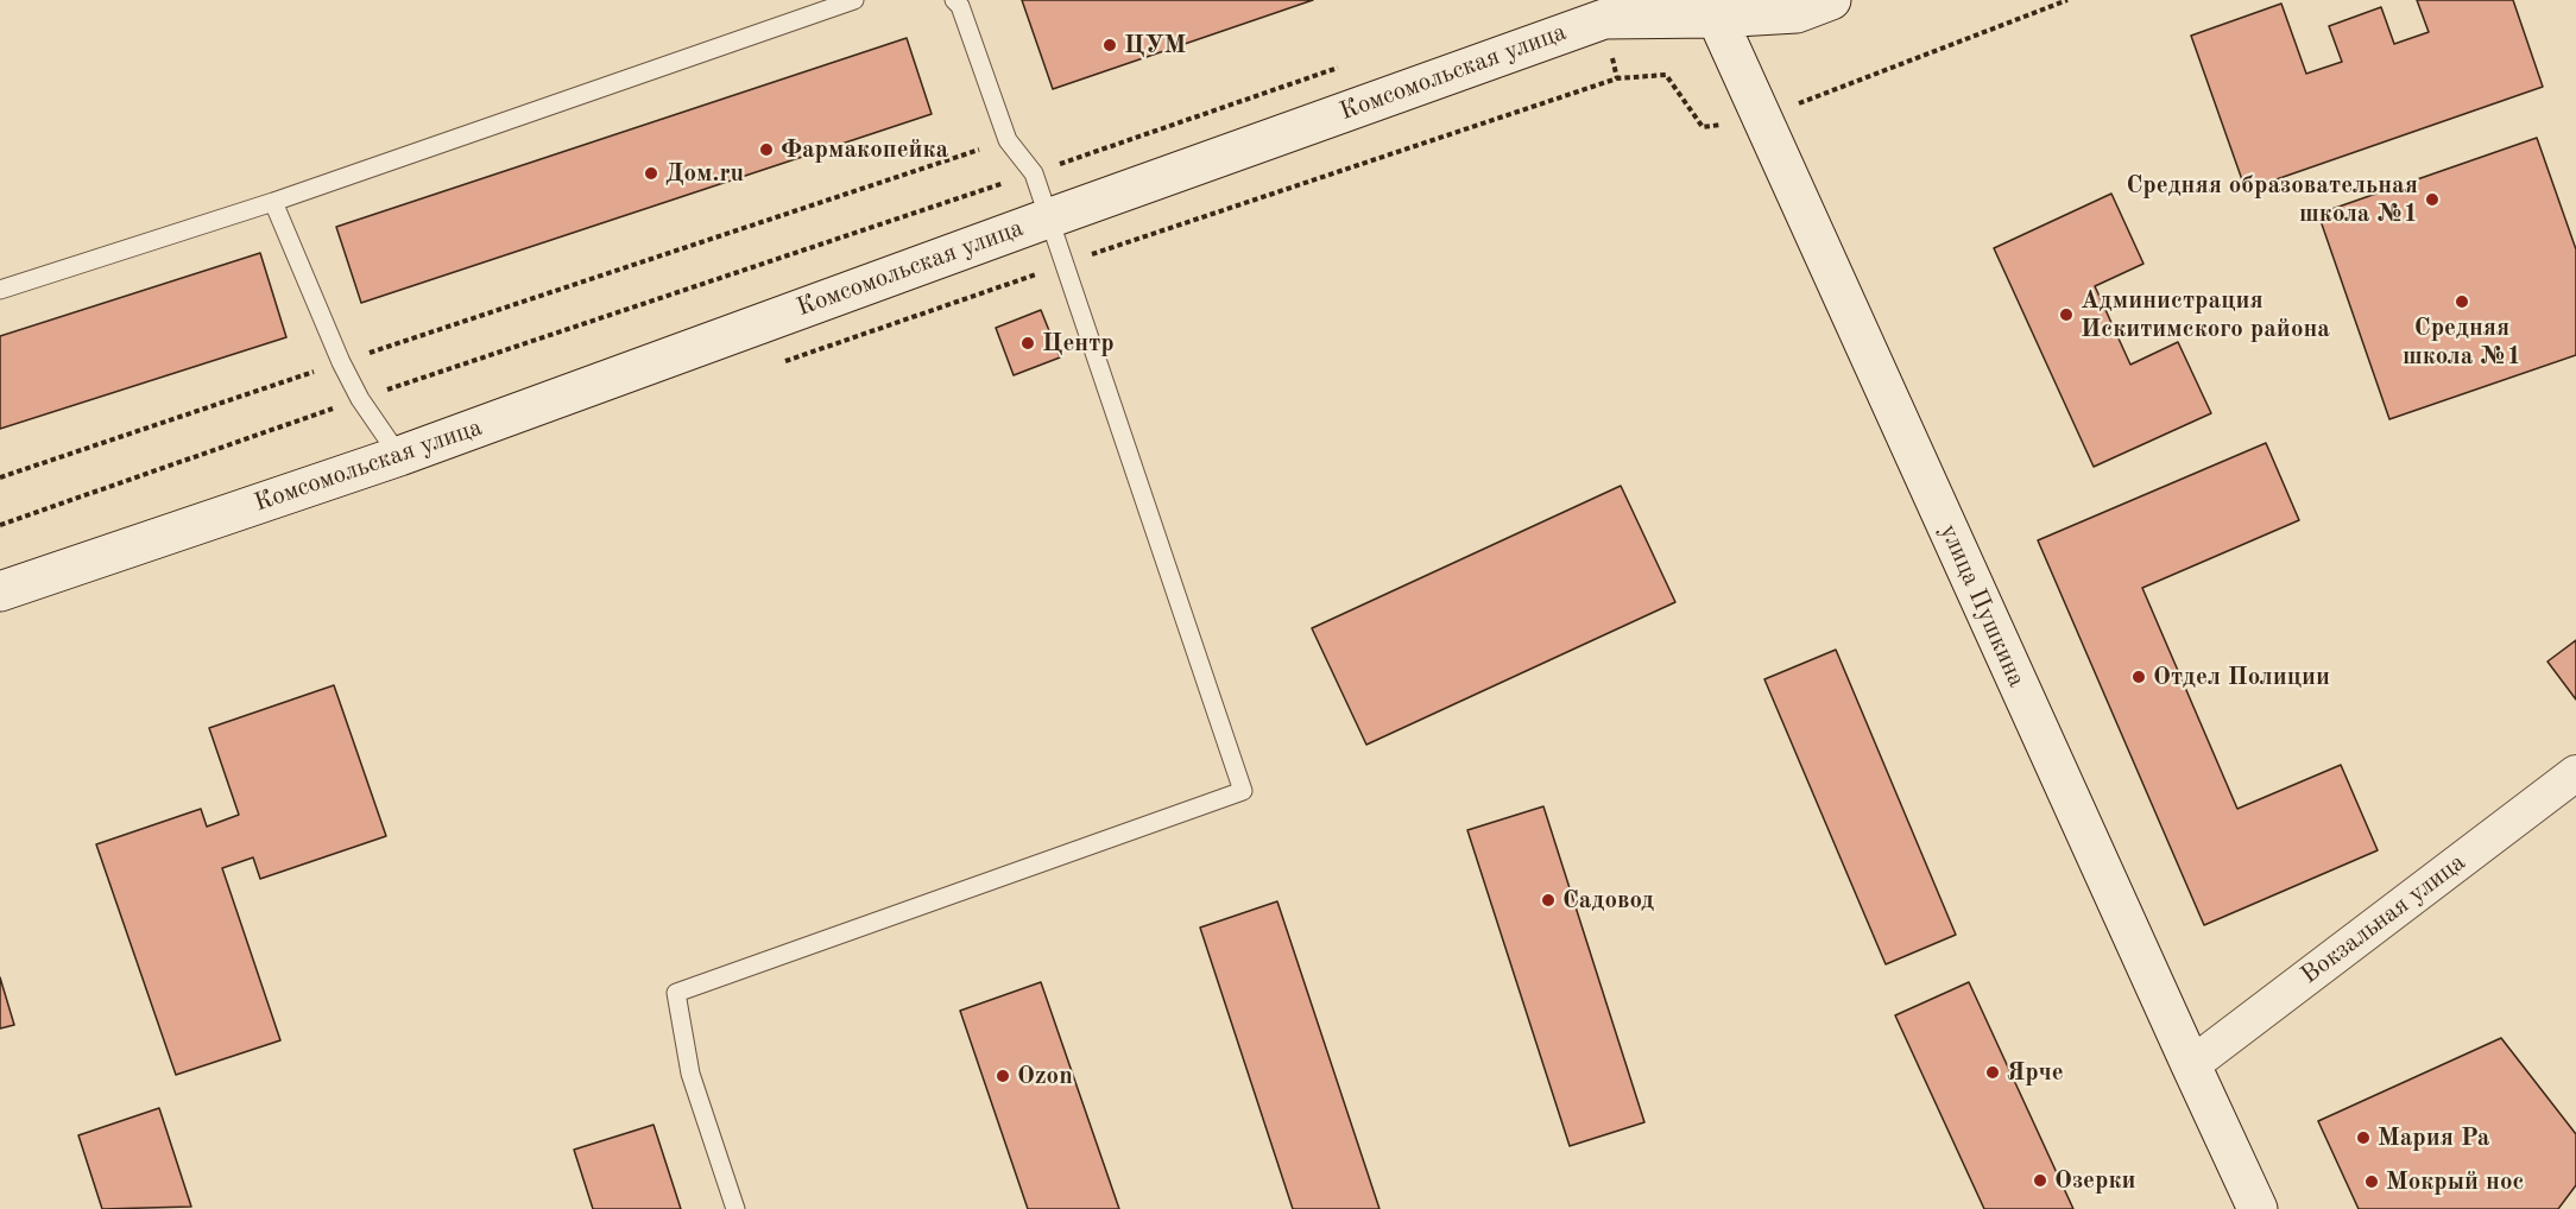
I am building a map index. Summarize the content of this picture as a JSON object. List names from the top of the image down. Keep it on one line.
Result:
{"streets":{"main road":["Комсомольская улица","улица Пушкина"],"street":["Вокзальная улица"]},"crossings":[["Комсомольская улица","улица Пушкина"],["улица Пушкина","Вокзальная улица"]],"places":["ЦУМ","Фармакопейка","Дом.ru","Средняя образовательная школа №1","Средняя школа №1","Администрация Искитимского района","Центр","Отдел Полиции","Садовод","Ярче","Ozon","Мария Ра","Озерки","Мокрый нос"]}
